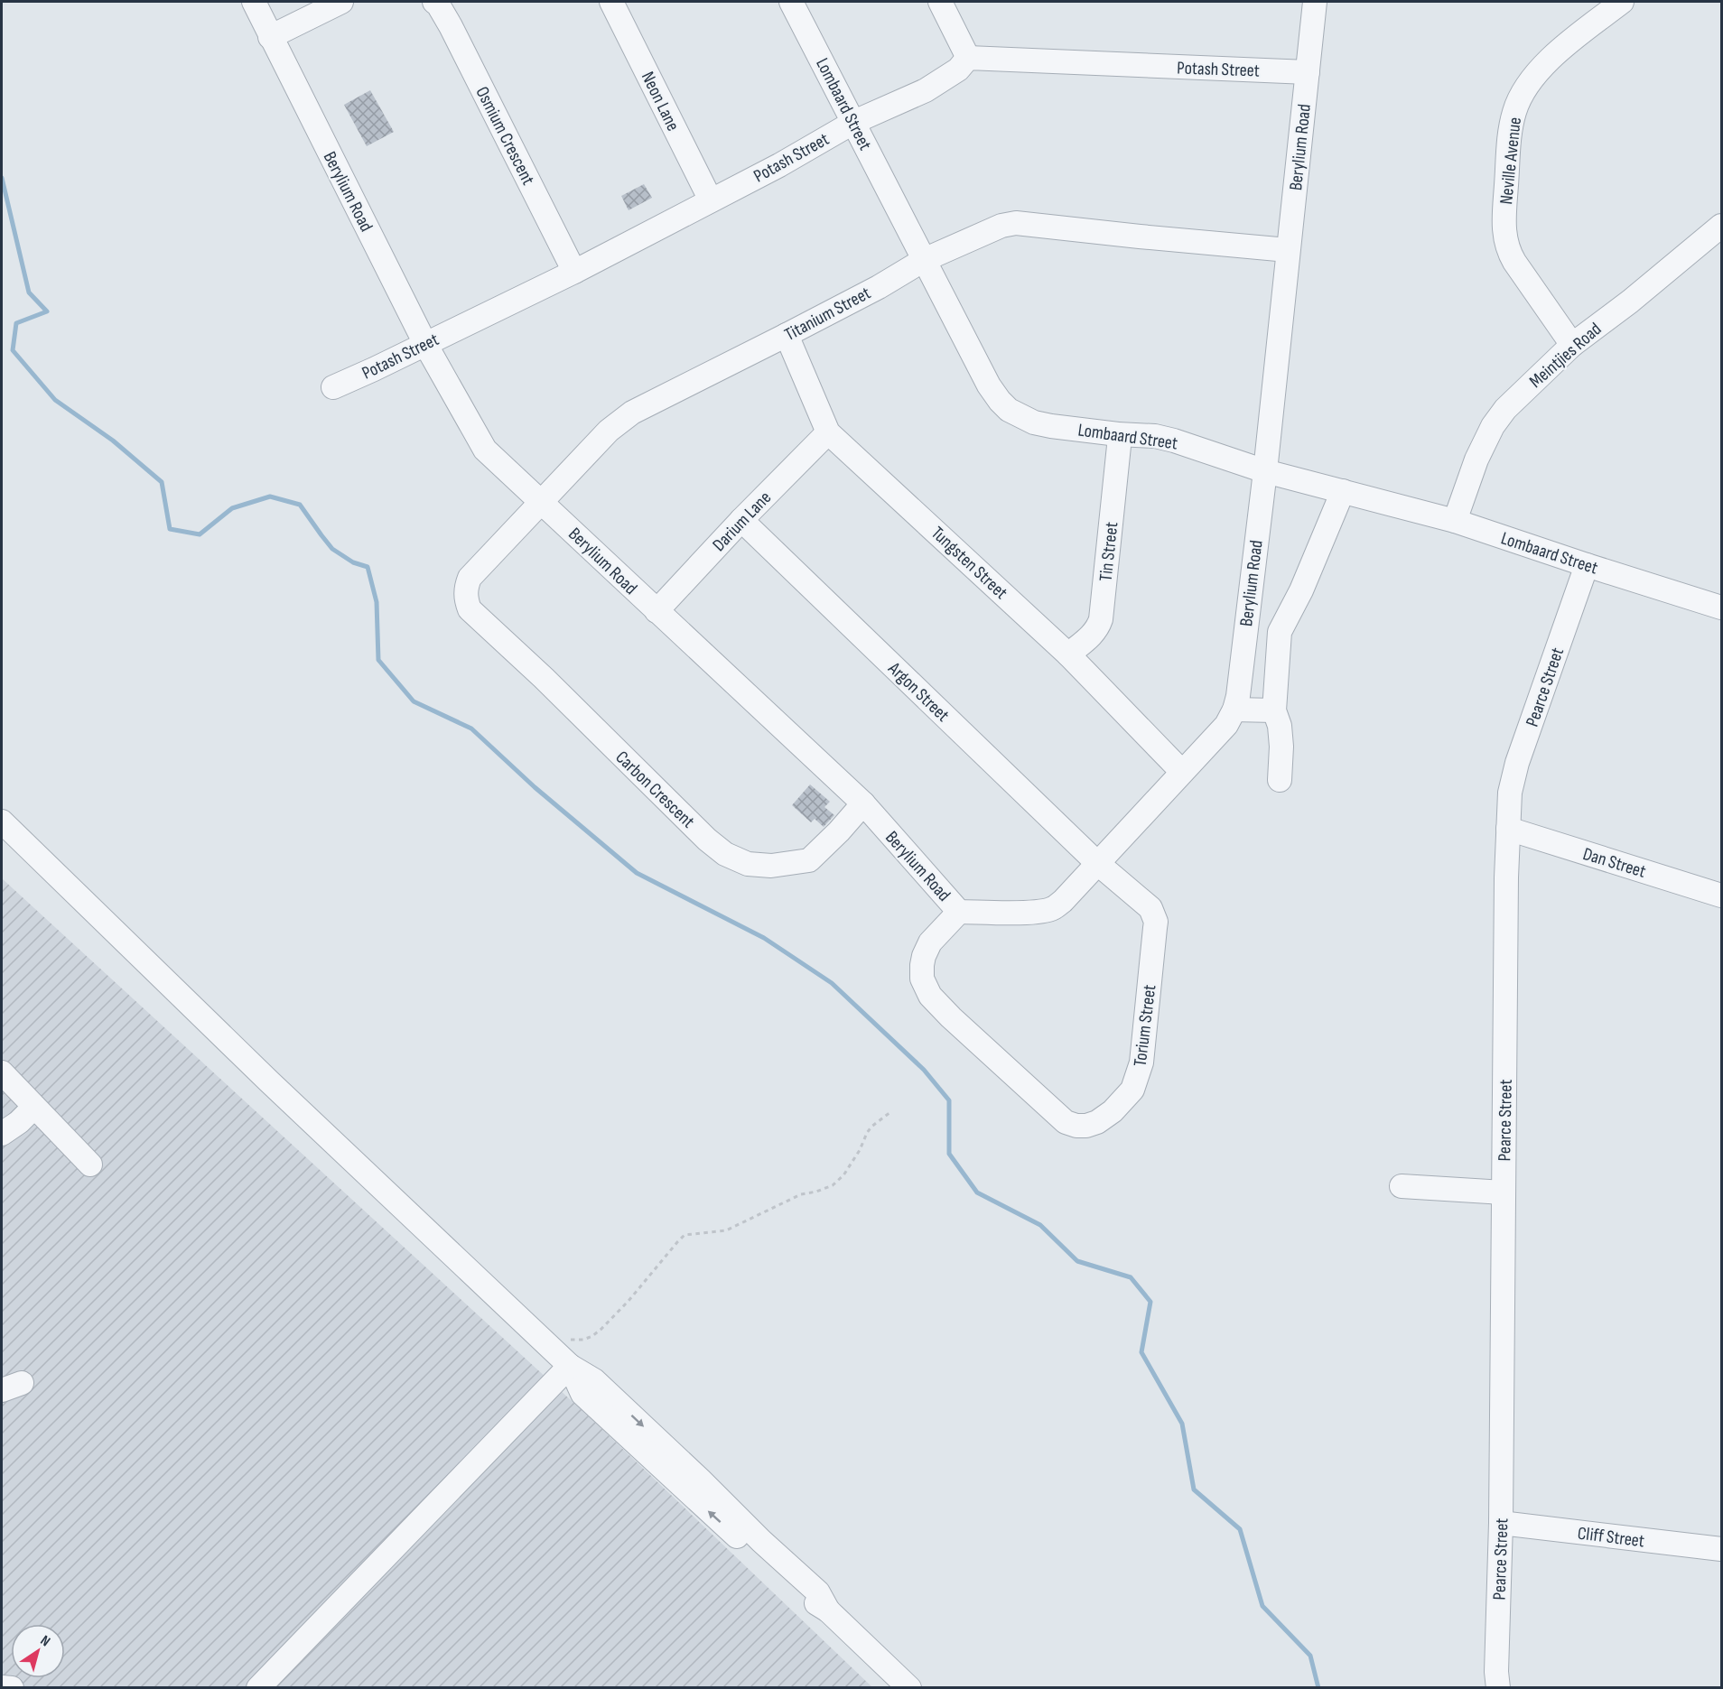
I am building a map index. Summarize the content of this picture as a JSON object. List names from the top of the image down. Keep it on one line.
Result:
{"streets":{"street":["Potash Street","Neon Lane","Lombaard Street","Osmium Crescent","Berylium Road","Neville Avenue","Titanium Street","Meintjies Road","Darium Lane","Tin Street","Tungsten Street","Pearce Street","Argon Street","Carbon Crescent","Dan Street","Torium Street","Cliff Street"]},"crossings":[["Potash Street","Neon Lane"],["Potash Street","Lombaard Street"],["Potash Street","Osmium Crescent"],["Potash Street","Berylium Road"],["Lombaard Street","Berylium Road"],["Lombaard Street","Titanium Street"],["Lombaard Street","Meintjies Road"],["Lombaard Street","Tin Street"],["Lombaard Street","Pearce Street"],["Berylium Road","Titanium Street"],["Berylium Road","Darium Lane"],["Berylium Road","Tungsten Street"],["Berylium Road","Argon Street"],["Berylium Road","Carbon Crescent"],["Berylium Road","Torium Street"],["Neville Avenue","Meintjies Road"],["Titanium Street","Tungsten Street"],["Titanium Street","Carbon Crescent"],["Darium Lane","Tungsten Street"],["Darium Lane","Argon Street"],["Tin Street","Tungsten Street"],["Pearce Street","Dan Street"],["Pearce Street","Cliff Street"],["Argon Street","Torium Street"]],"north":"top right"}
